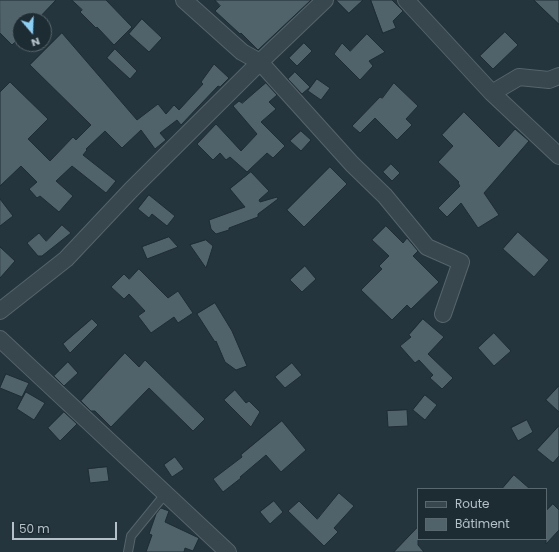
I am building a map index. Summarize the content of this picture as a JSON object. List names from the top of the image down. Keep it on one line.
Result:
{"legend":["Route","Bâtiment"],"scale_bar":"50 m","north":"bottom"}
